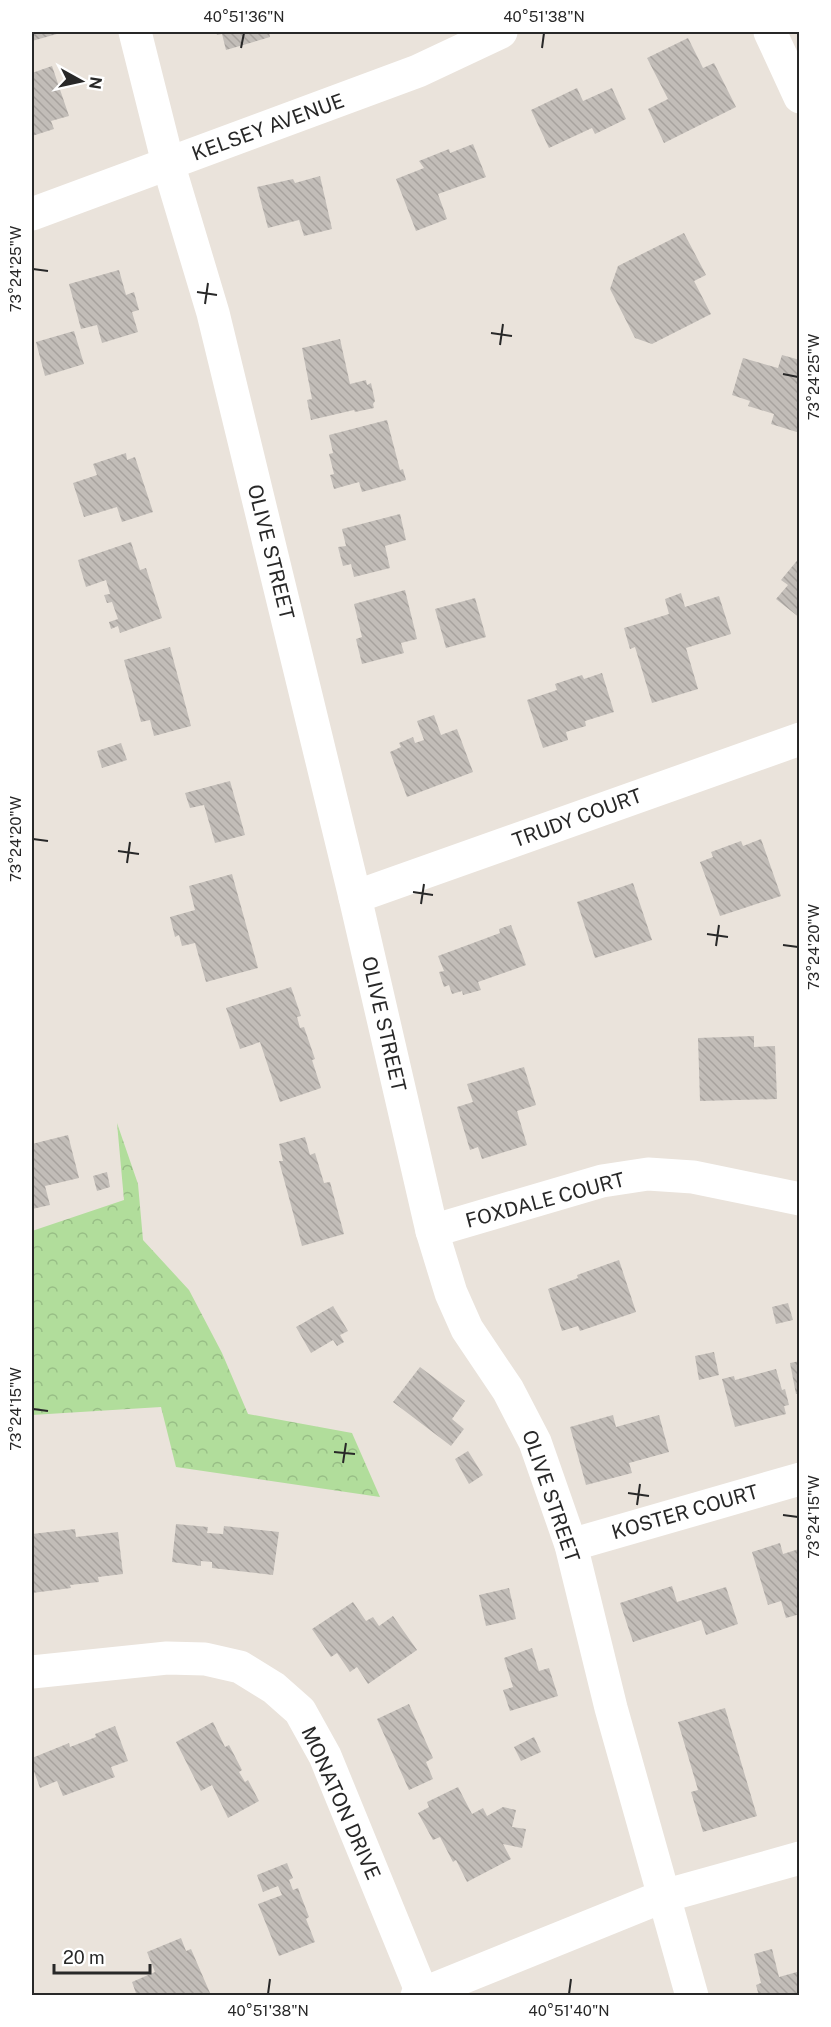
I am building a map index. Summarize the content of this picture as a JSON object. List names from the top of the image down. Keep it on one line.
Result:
{"streets":{"street":["KELSEY AVENUE","OLIVE STREET","TRUDY COURT","FOXDALE COURT","KOSTER COURT","MONATON DRIVE"]},"crossings":[["KELSEY AVENUE","OLIVE STREET"],["OLIVE STREET","TRUDY COURT"],["OLIVE STREET","FOXDALE COURT"],["OLIVE STREET","KOSTER COURT"]],"scale_bar":"20 m","north":"right","coordinates":["40°51'36\"N","40°51'38\"N","73°24'25\"W","73°24'20\"W","73°24'15\"W","40°51'40\"N"]}
